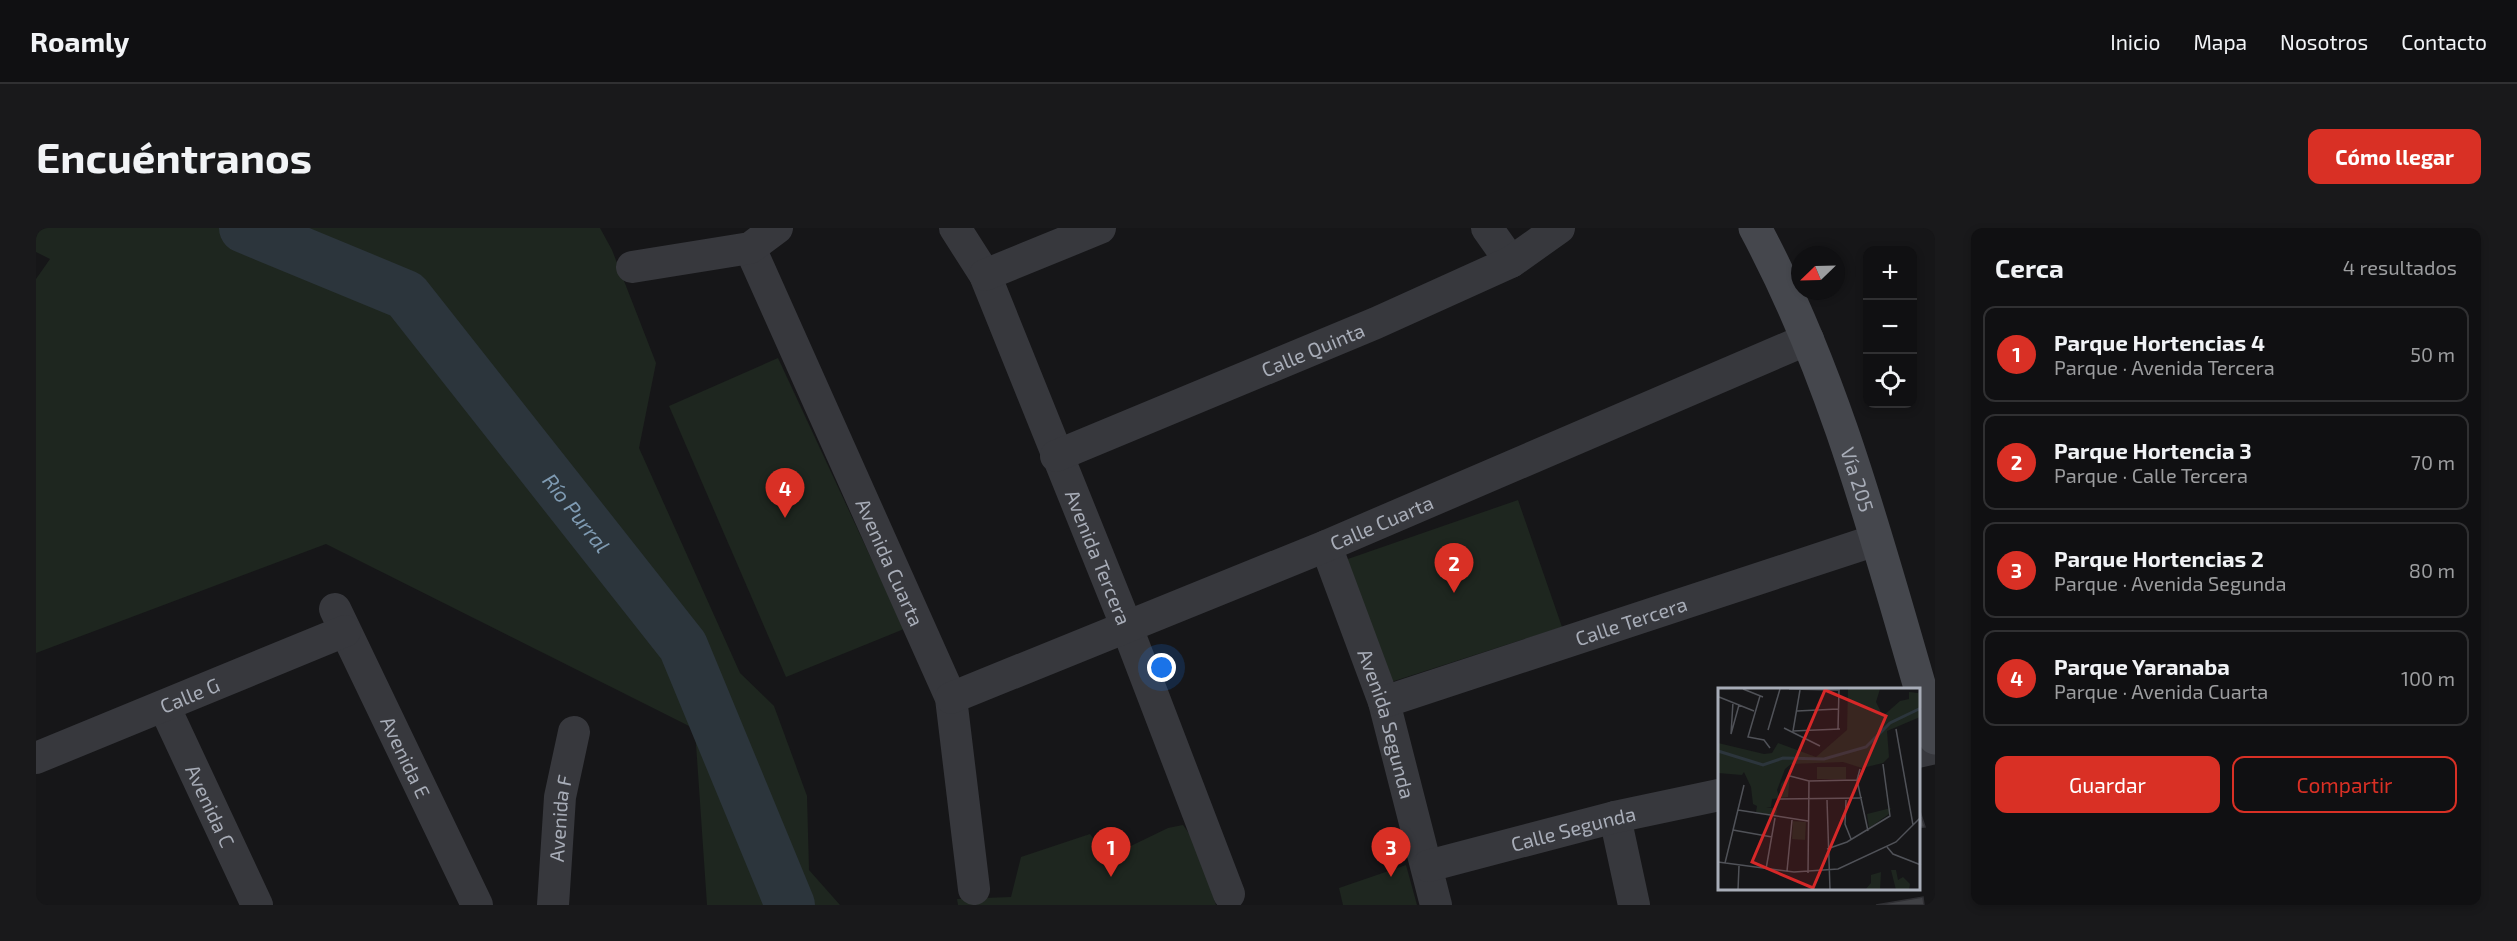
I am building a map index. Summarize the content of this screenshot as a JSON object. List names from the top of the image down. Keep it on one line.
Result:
{"streets":{"main road":["Vía 205"],"street":["Calle Quinta","Calle Cuarta","Avenida Tercera","Avenida Cuarta","Calle Tercera","Calle G","Avenida Segunda","Avenida E","Avenida C","Avenida F","Calle Segunda"]},"crossings":[["Calle Quinta","Avenida Tercera"],["Vía 205","Calle Cuarta"],["Vía 205","Calle Tercera"],["Calle Cuarta","Avenida Tercera"],["Calle Cuarta","Avenida Cuarta"],["Calle Cuarta","Avenida Segunda"],["Calle Tercera","Avenida Segunda"],["Calle G","Avenida E"],["Calle G","Avenida C"],["Avenida Segunda","Calle Segunda"]],"water":["Río Purral"],"north":"bottom left","page":{"header":"Roamly","nav":["Inicio","Mapa","Nosotros","Contacto"],"buttons":["Cómo llegar",["Guardar","Compartir"]],"title":"Encuéntranos","heading":["Cerca","4 resultados"],"map_buttons":["+","−"],"list":[{"mark":"1","name":"Parque Hortencias 4","note":"Parque · Avenida Tercera","value":"50 m"},{"mark":"2","name":"Parque Hortencia 3","note":"Parque · Calle Tercera","value":"70 m"},{"mark":"3","name":"Parque Hortencias 2","note":"Parque · Avenida Segunda","value":"80 m"},{"mark":"4","name":"Parque Yaranaba","note":"Parque · Avenida Cuarta","value":"100 m"}],"pins":["4","2","1","3"]}}
